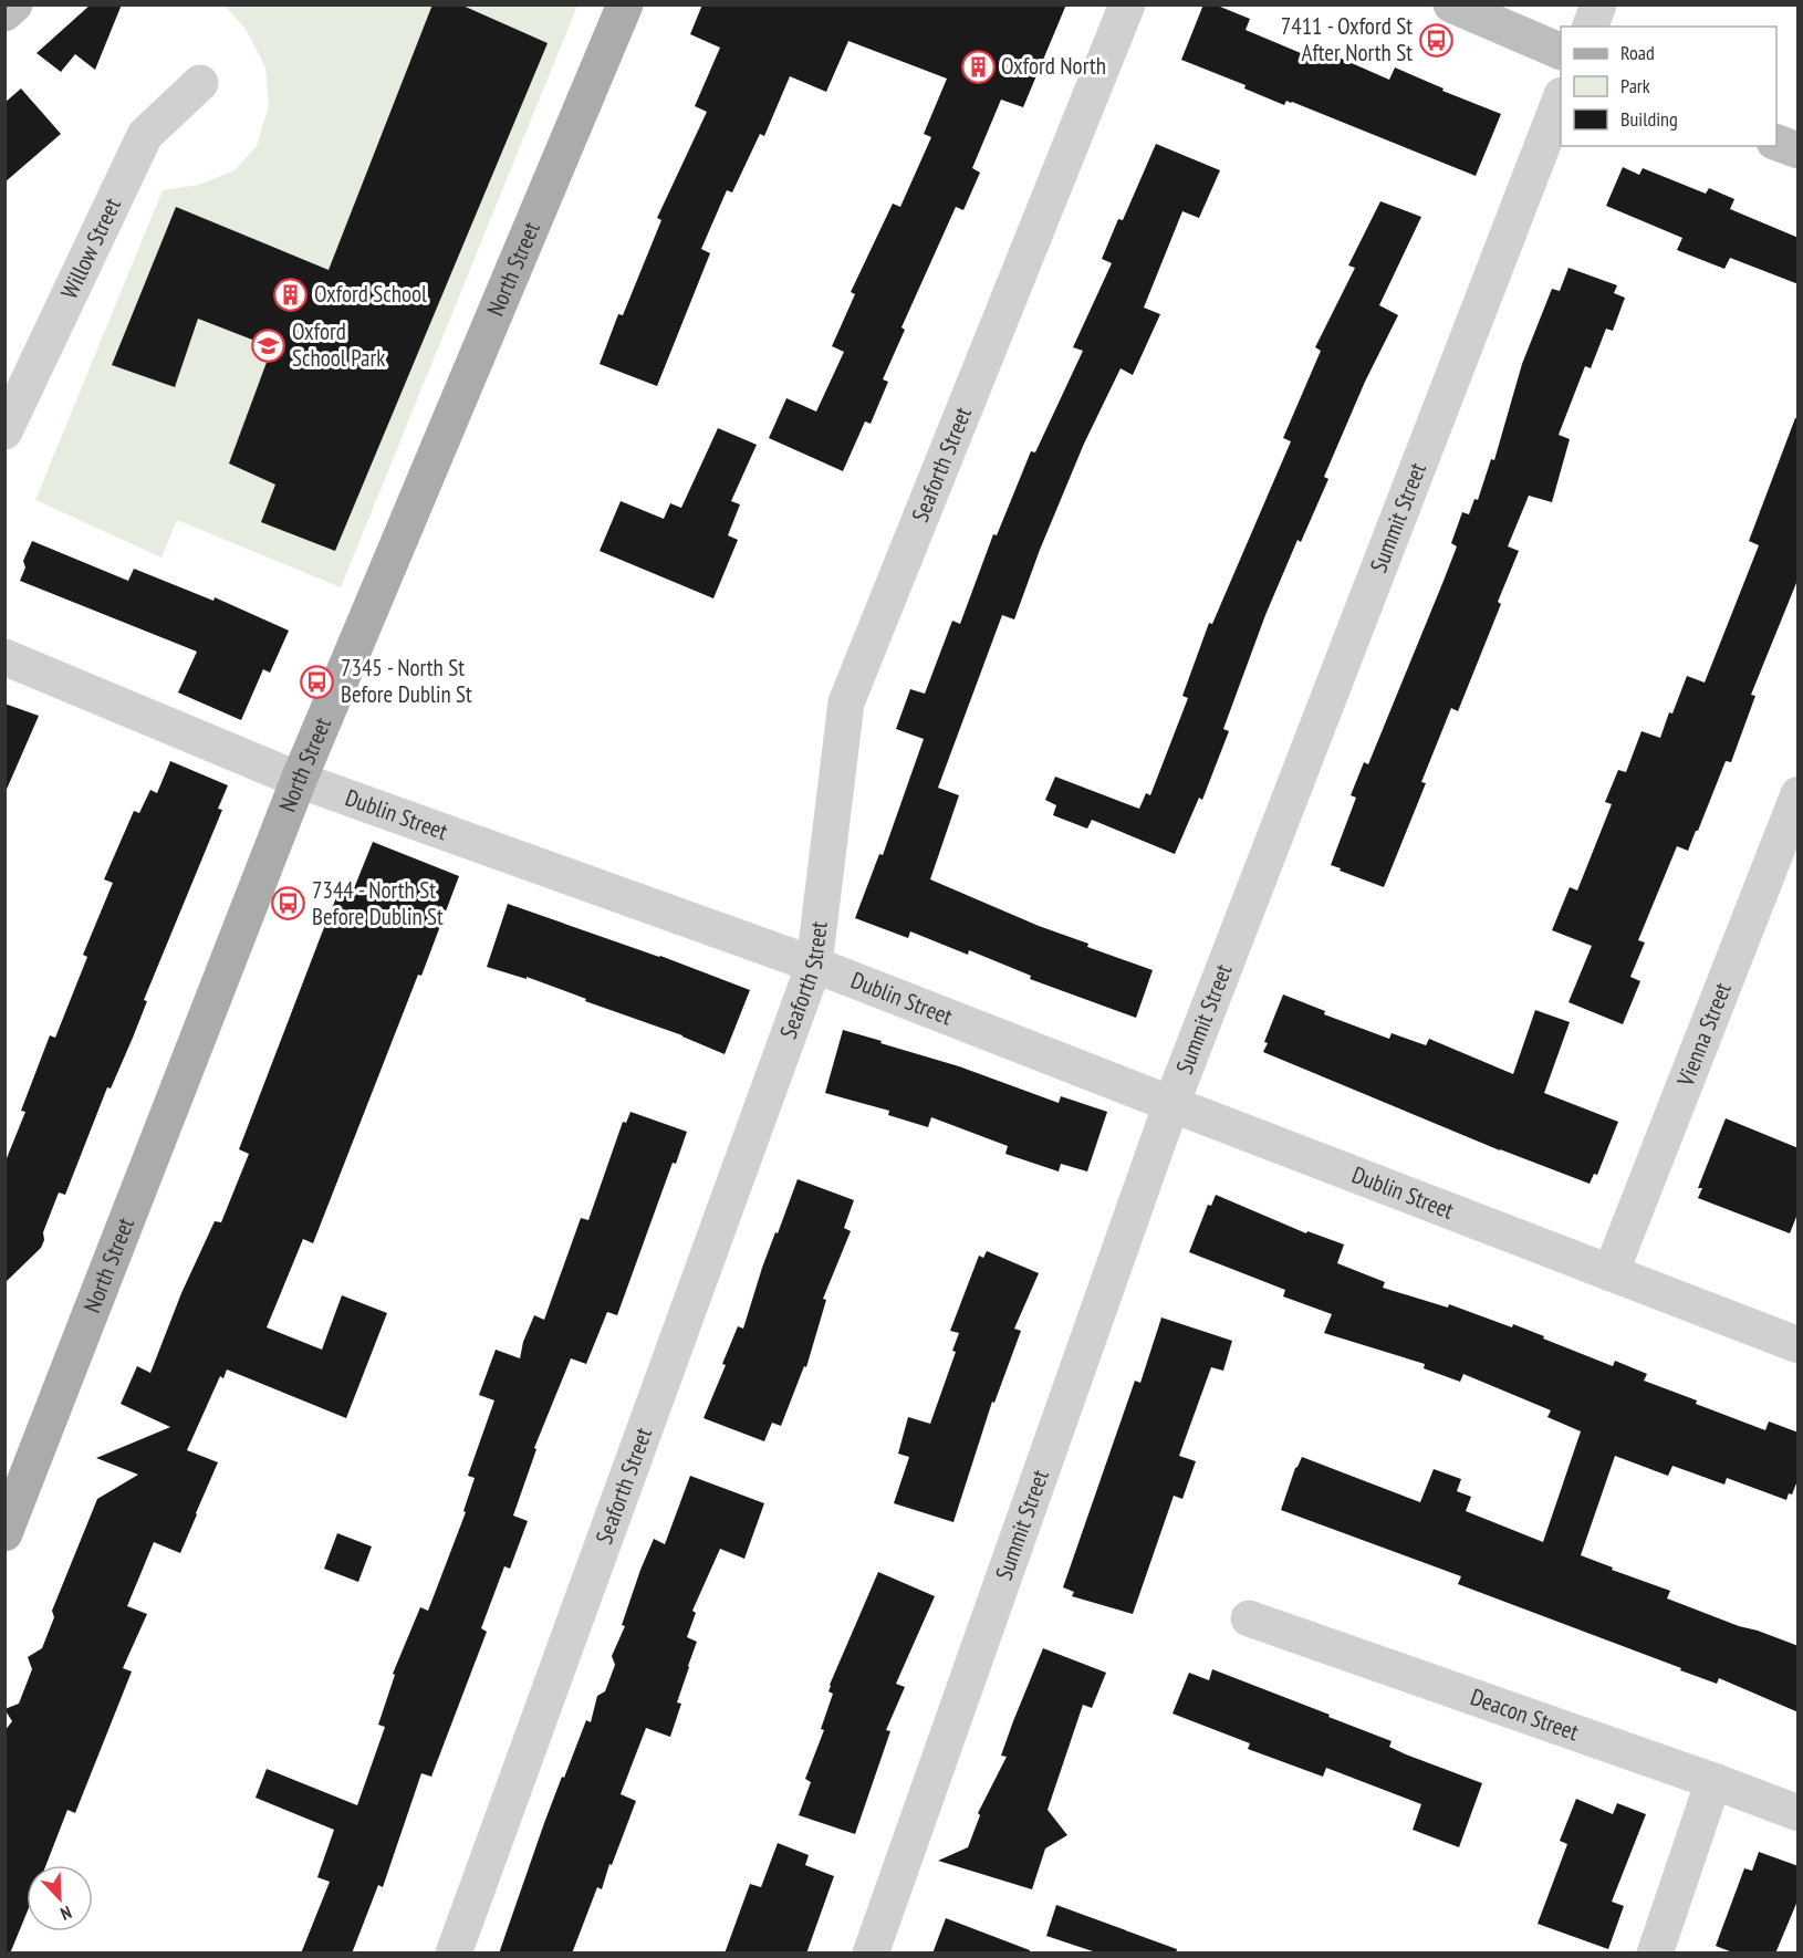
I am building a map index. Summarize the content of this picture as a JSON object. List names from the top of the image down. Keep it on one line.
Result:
{"streets":{"main road":["North Street"],"street":["Willow Street","Seaforth Street","Summit Street","Dublin Street","Vienna Street","Deacon Street"]},"crossings":[["North Street","Dublin Street"],["Seaforth Street","Dublin Street"],["Summit Street","Dublin Street"],["Dublin Street","Vienna Street"]],"places":{"bus stop":["7411 - Oxford St After North St","7345 - North St Before Dublin St","7344 - North St Before Dublin St"],"building":["Oxford North","Oxford School"],"school or university":["Oxford School Park"]},"legend":["Road","Park","Building"],"north":"bottom right"}
